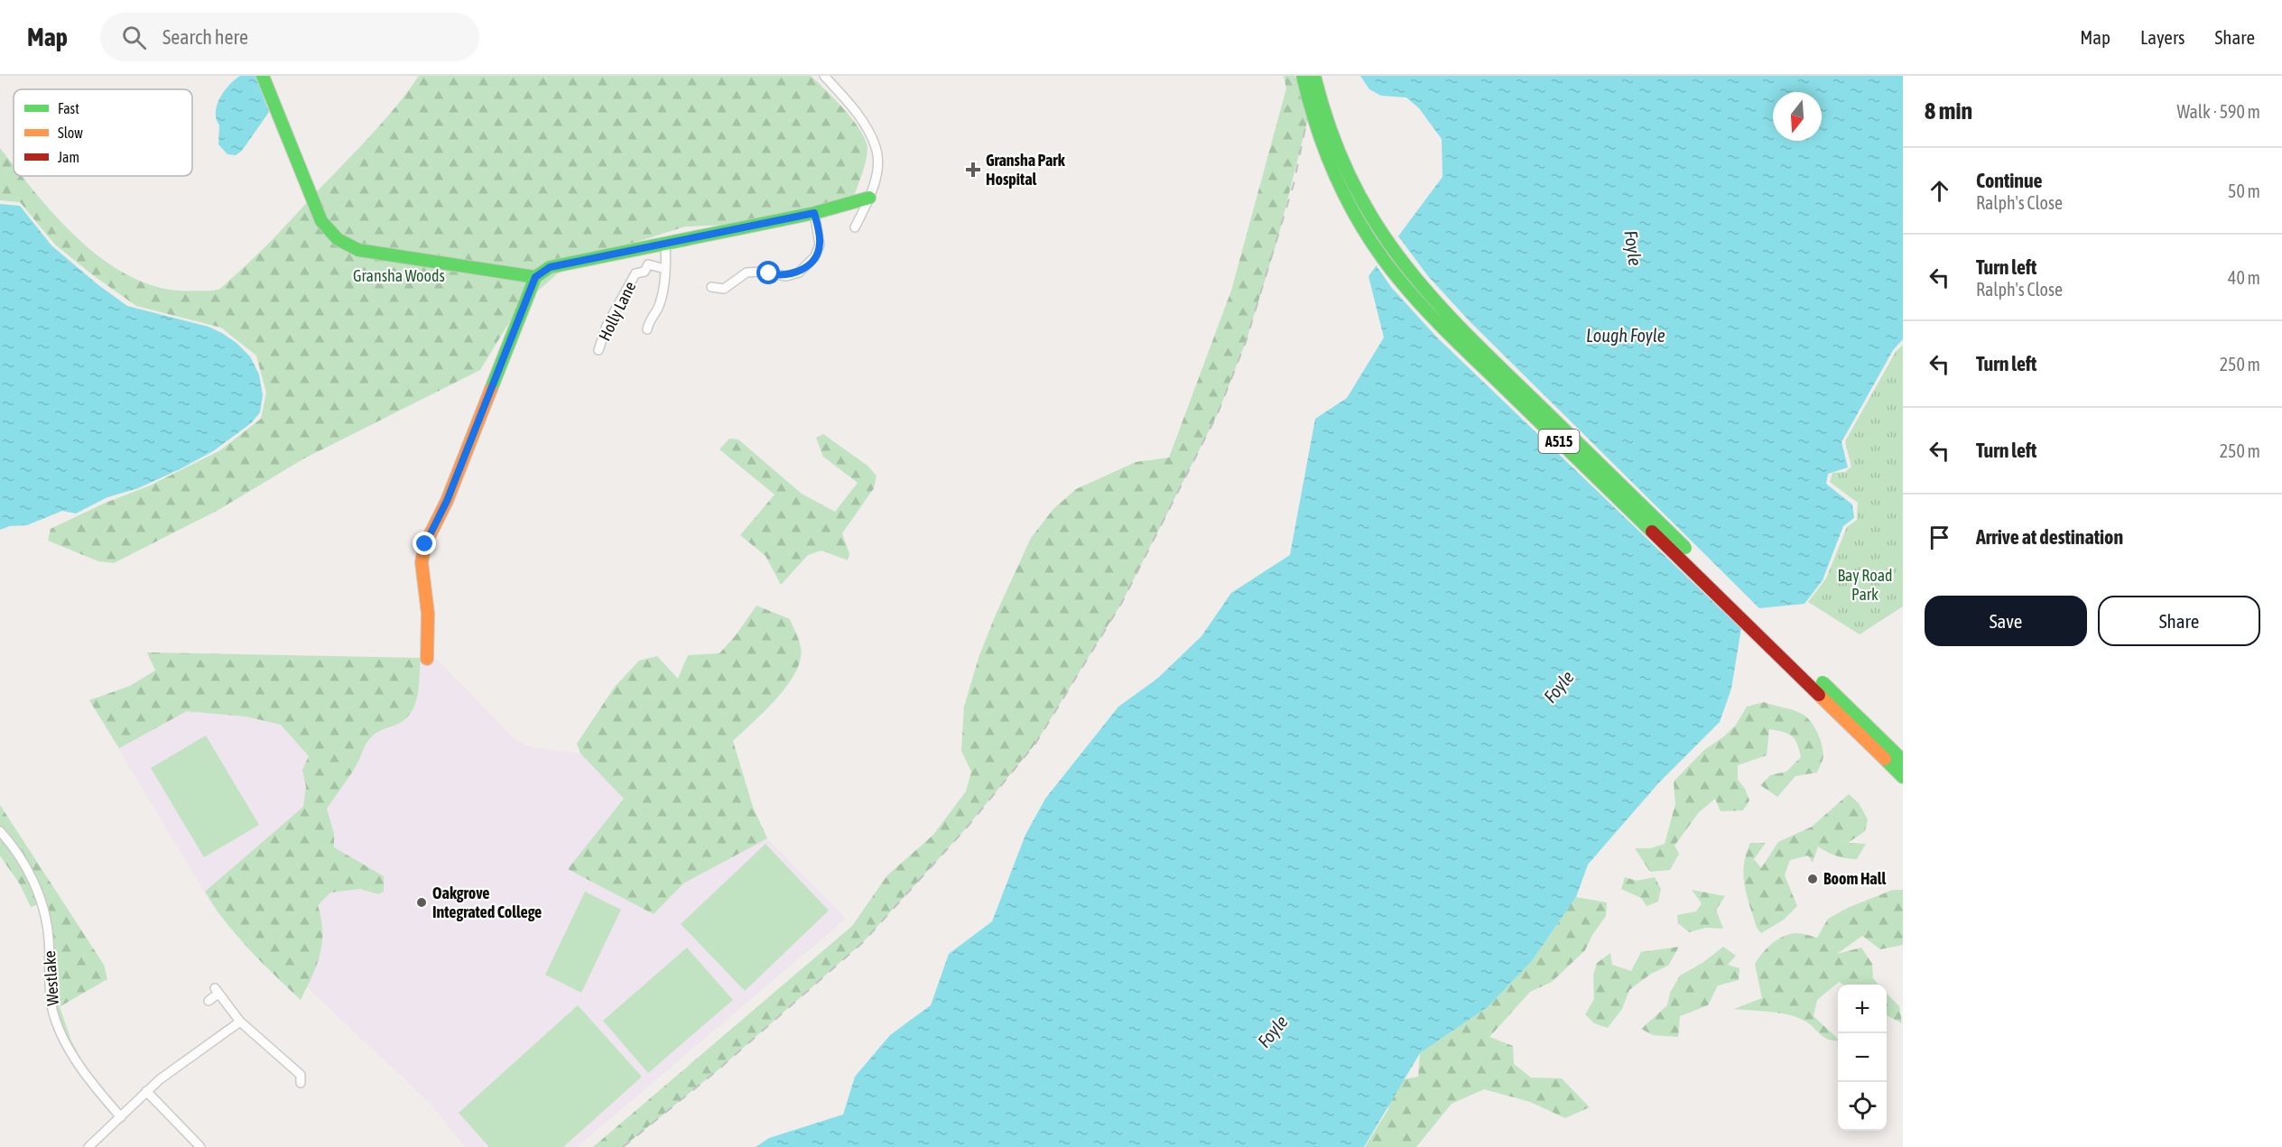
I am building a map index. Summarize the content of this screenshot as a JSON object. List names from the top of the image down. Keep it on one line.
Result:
{"streets":{"main road":["A515"],"street":["Holly Lane","Westlake"]},"water":["Foyle","Lough Foyle"],"parks":["Gransha Woods","Bay Road Park"],"places":{"health":["Gransha Park Hospital"],"other":["Boom Hall","Oakgrove Integrated College"]},"legend":["Fast","Slow","Jam"],"north":"bottom","page":{"header":"Map","search":"Search here","nav":["Map","Layers","Share"],"heading":["8 min","Walk · 590 m"],"list":[["Continue","Ralph's Close","50 m"],["Turn left","Ralph's Close","40 m"],["Turn left","250 m"],["Turn left","250 m"],"Arrive at destination"],"buttons":["Save","Share"],"map_buttons":["+","−"]}}
